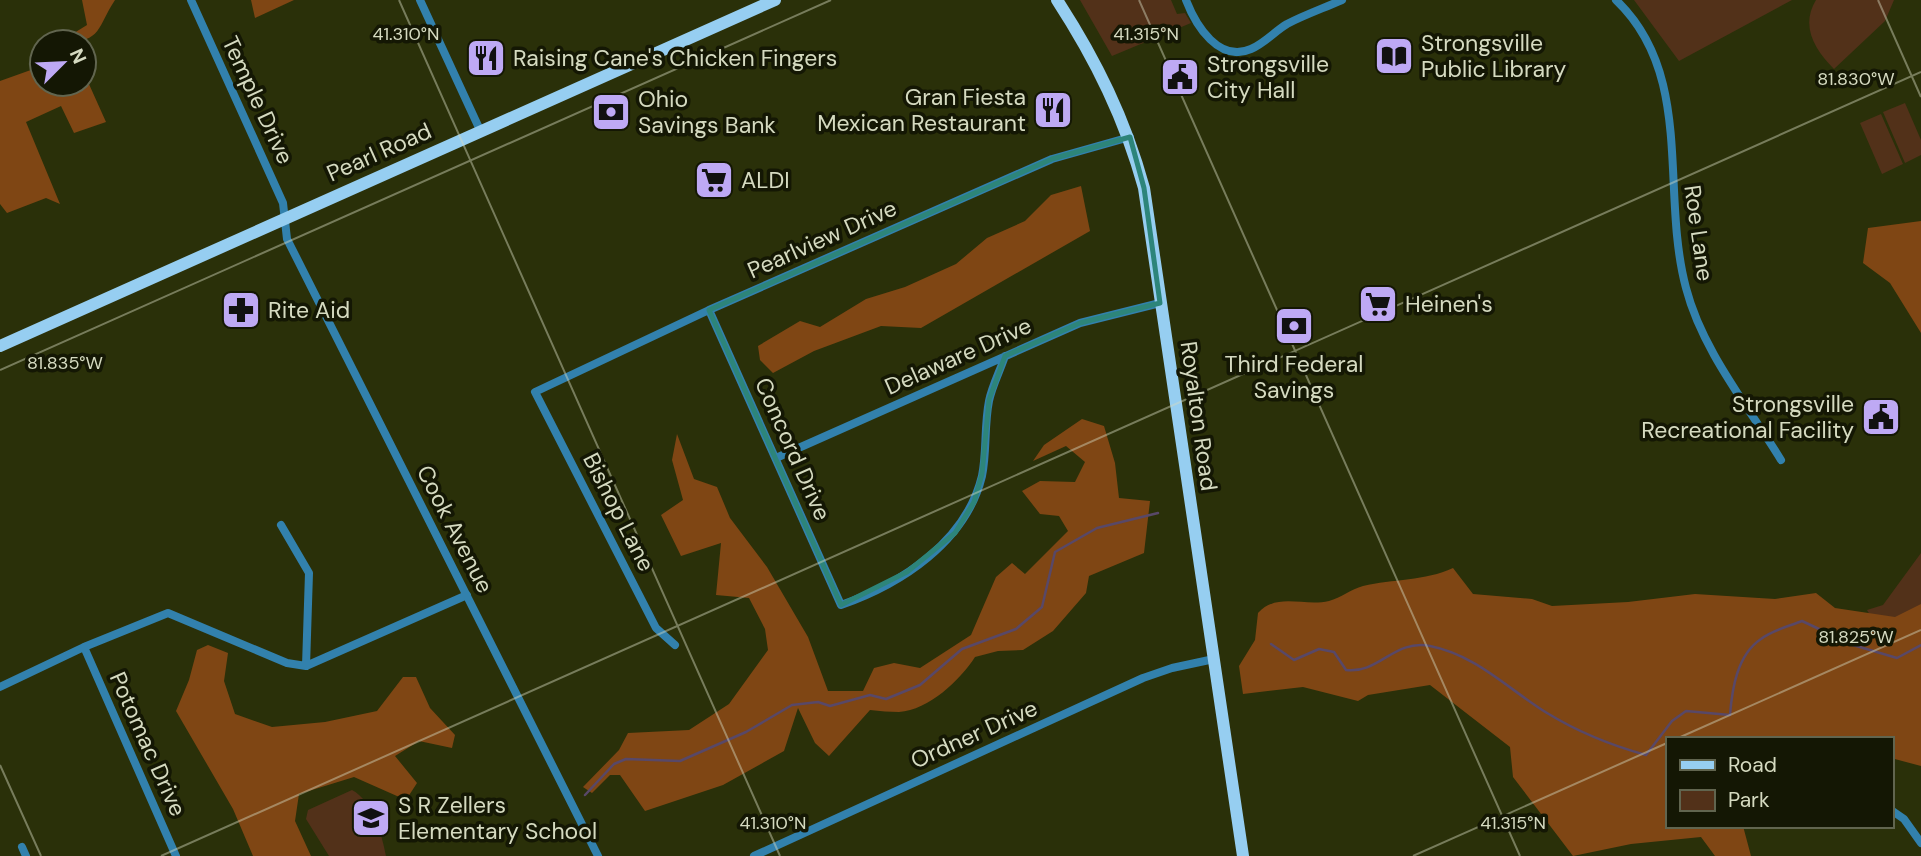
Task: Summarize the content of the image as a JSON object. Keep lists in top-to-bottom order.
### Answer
{
  "streets": {
    "main road": ["Pearl Road", "Royalton Road"],
    "street": [
      "Temple Drive",
      "Roe Lane",
      "Pearlview Drive",
      "Delaware Drive",
      "Concord Drive",
      "Bishop Lane",
      "Cook Avenue",
      "Ordner Drive",
      "Potomac Drive"
    ]
  },
  "crossings": [
    ["Temple Drive", "Pearl Road"],
    ["Temple Drive", "Cook Avenue"],
    ["Pearl Road", "Cook Avenue"],
    ["Pearlview Drive", "Royalton Road"],
    ["Pearlview Drive", "Concord Drive"],
    ["Pearlview Drive", "Bishop Lane"],
    ["Delaware Drive", "Royalton Road"],
    ["Delaware Drive", "Concord Drive"],
    ["Royalton Road", "Ordner Drive"]
  ],
  "places": {
    "library": ["Strongsville Public Library"],
    "restaurant": ["Raising Cane's Chicken Fingers", "Gran Fiesta Mexican Restaurant"],
    "public building": ["Strongsville City Hall", "Strongsville Recreational Facility"],
    "bank": ["Ohio Savings Bank", "Third Federal Savings"],
    "supermarket": ["ALDI", "Heinen's"],
    "pharmacy": ["Rite Aid"],
    "school or university": ["S R Zellers Elementary School"]
  },
  "legend": ["Road", "Park"],
  "north": "top right",
  "coordinates": [
    "41.310°N",
    "41.315°N",
    "81.830°W",
    "81.835°W",
    "81.825°W"
  ]
}
